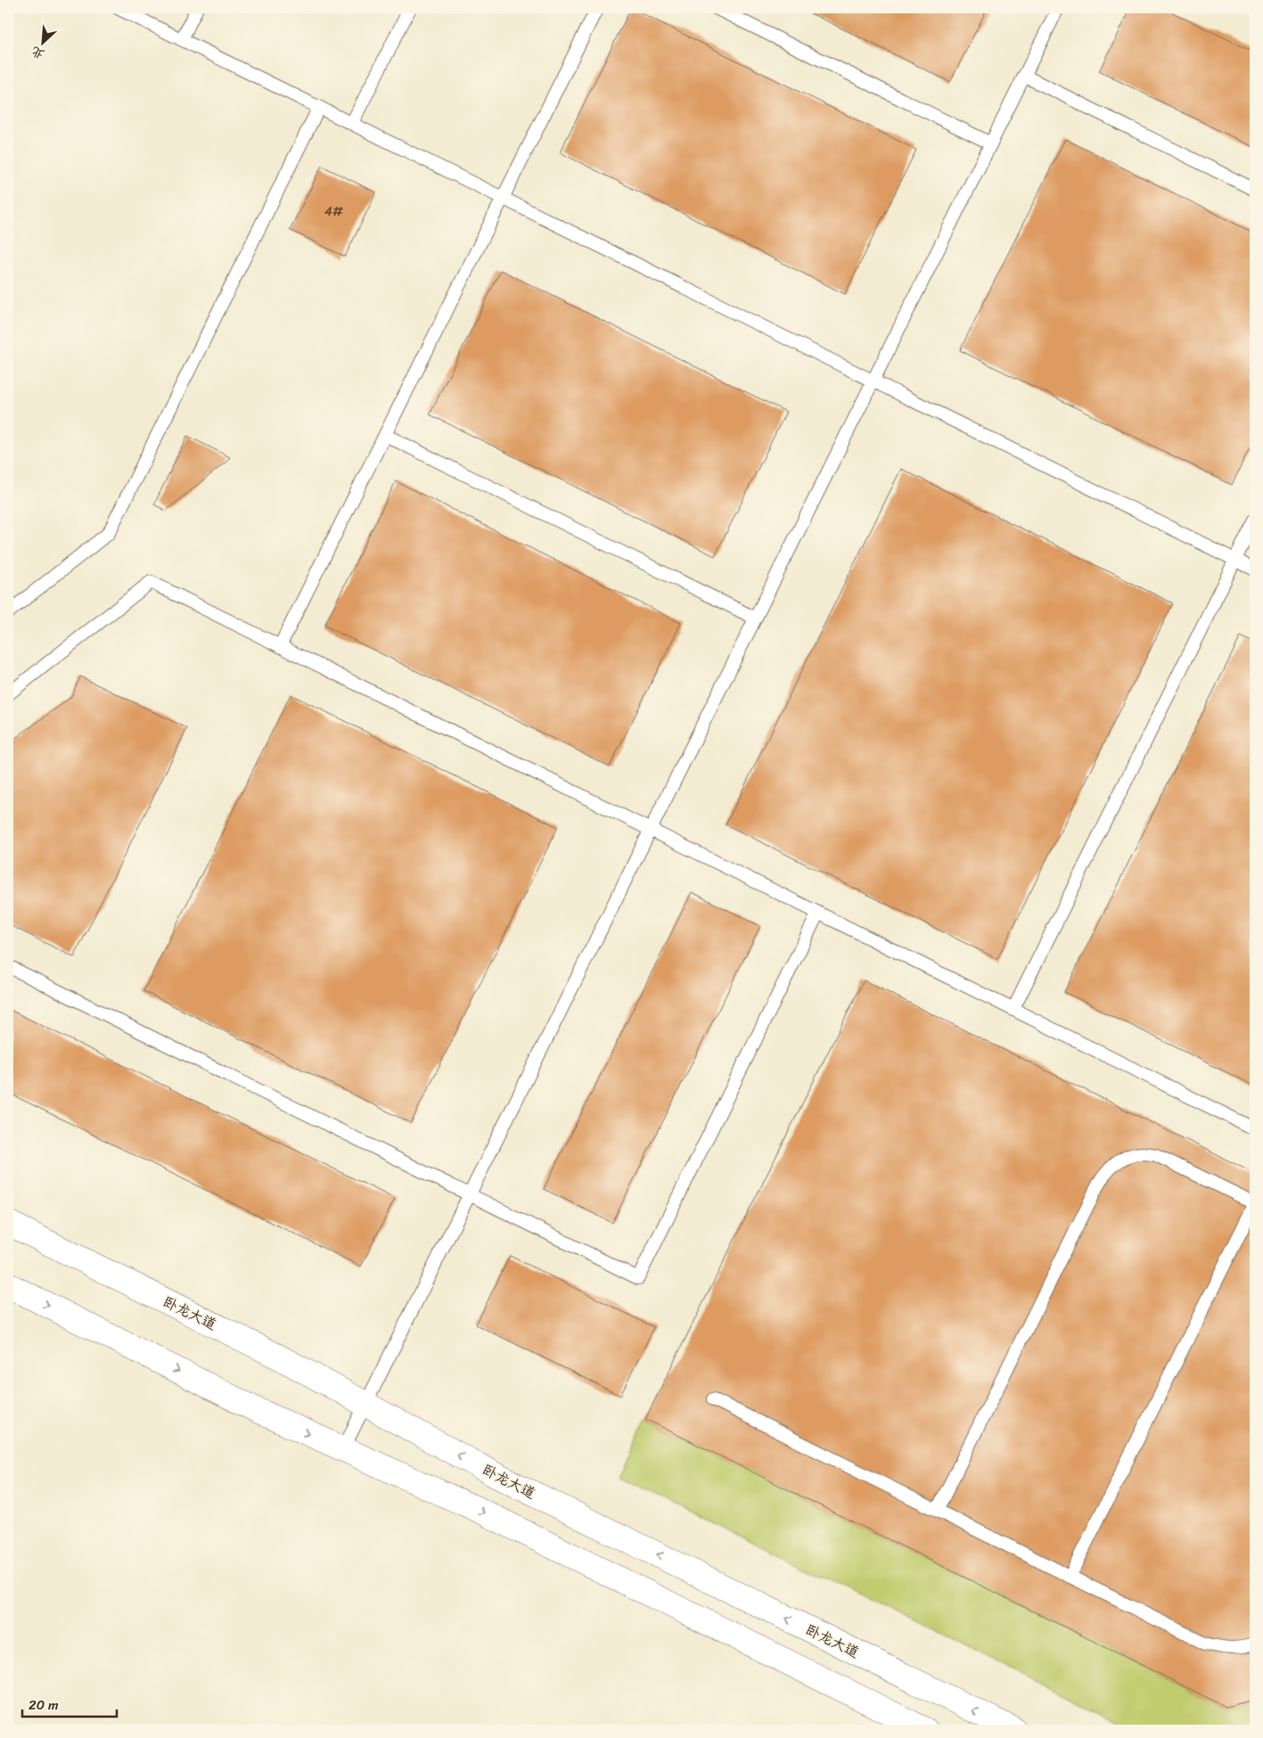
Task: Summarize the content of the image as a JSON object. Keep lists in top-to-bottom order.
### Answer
{
  "streets": {
    "main road": ["卧龙大道"]
  },
  "house_numbers": ["4#"],
  "scale_bar": "20 m",
  "north": "bottom left"
}
